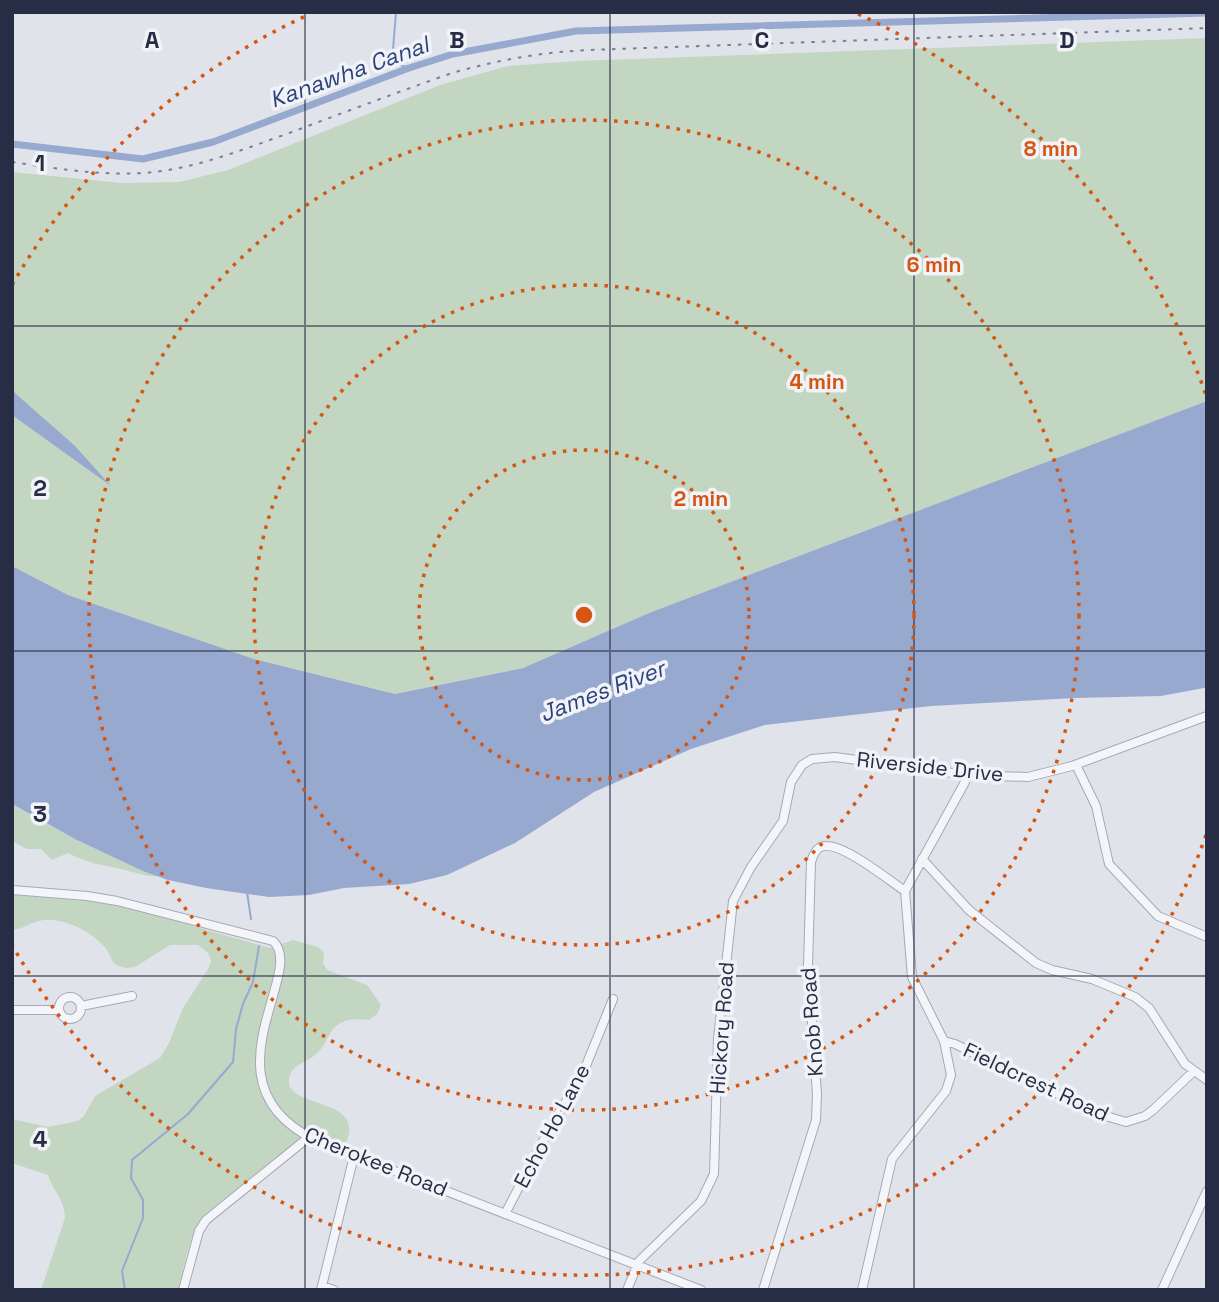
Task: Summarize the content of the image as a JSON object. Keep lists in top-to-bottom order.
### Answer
{
  "streets": {
    "street": [
      "Riverside Drive",
      "Knob Road",
      "Hickory Road",
      "Fieldcrest Road",
      "Echo Ho Lane",
      "Cherokee Road"
    ]
  },
  "crossings": [
    ["Riverside Drive", "Hickory Road"],
    ["Hickory Road", "Cherokee Road"],
    ["Echo Ho Lane", "Cherokee Road"]
  ],
  "water": ["Kanawha Canal", "James River"],
  "grid": {
    "columns": [
      "A",
      "B",
      "C",
      "D"
    ],
    "rows": [
      "1",
      "2",
      "3",
      "4"
    ]
  },
  "rings": [
    "8 min",
    "6 min",
    "4 min",
    "2 min"
  ]
}
